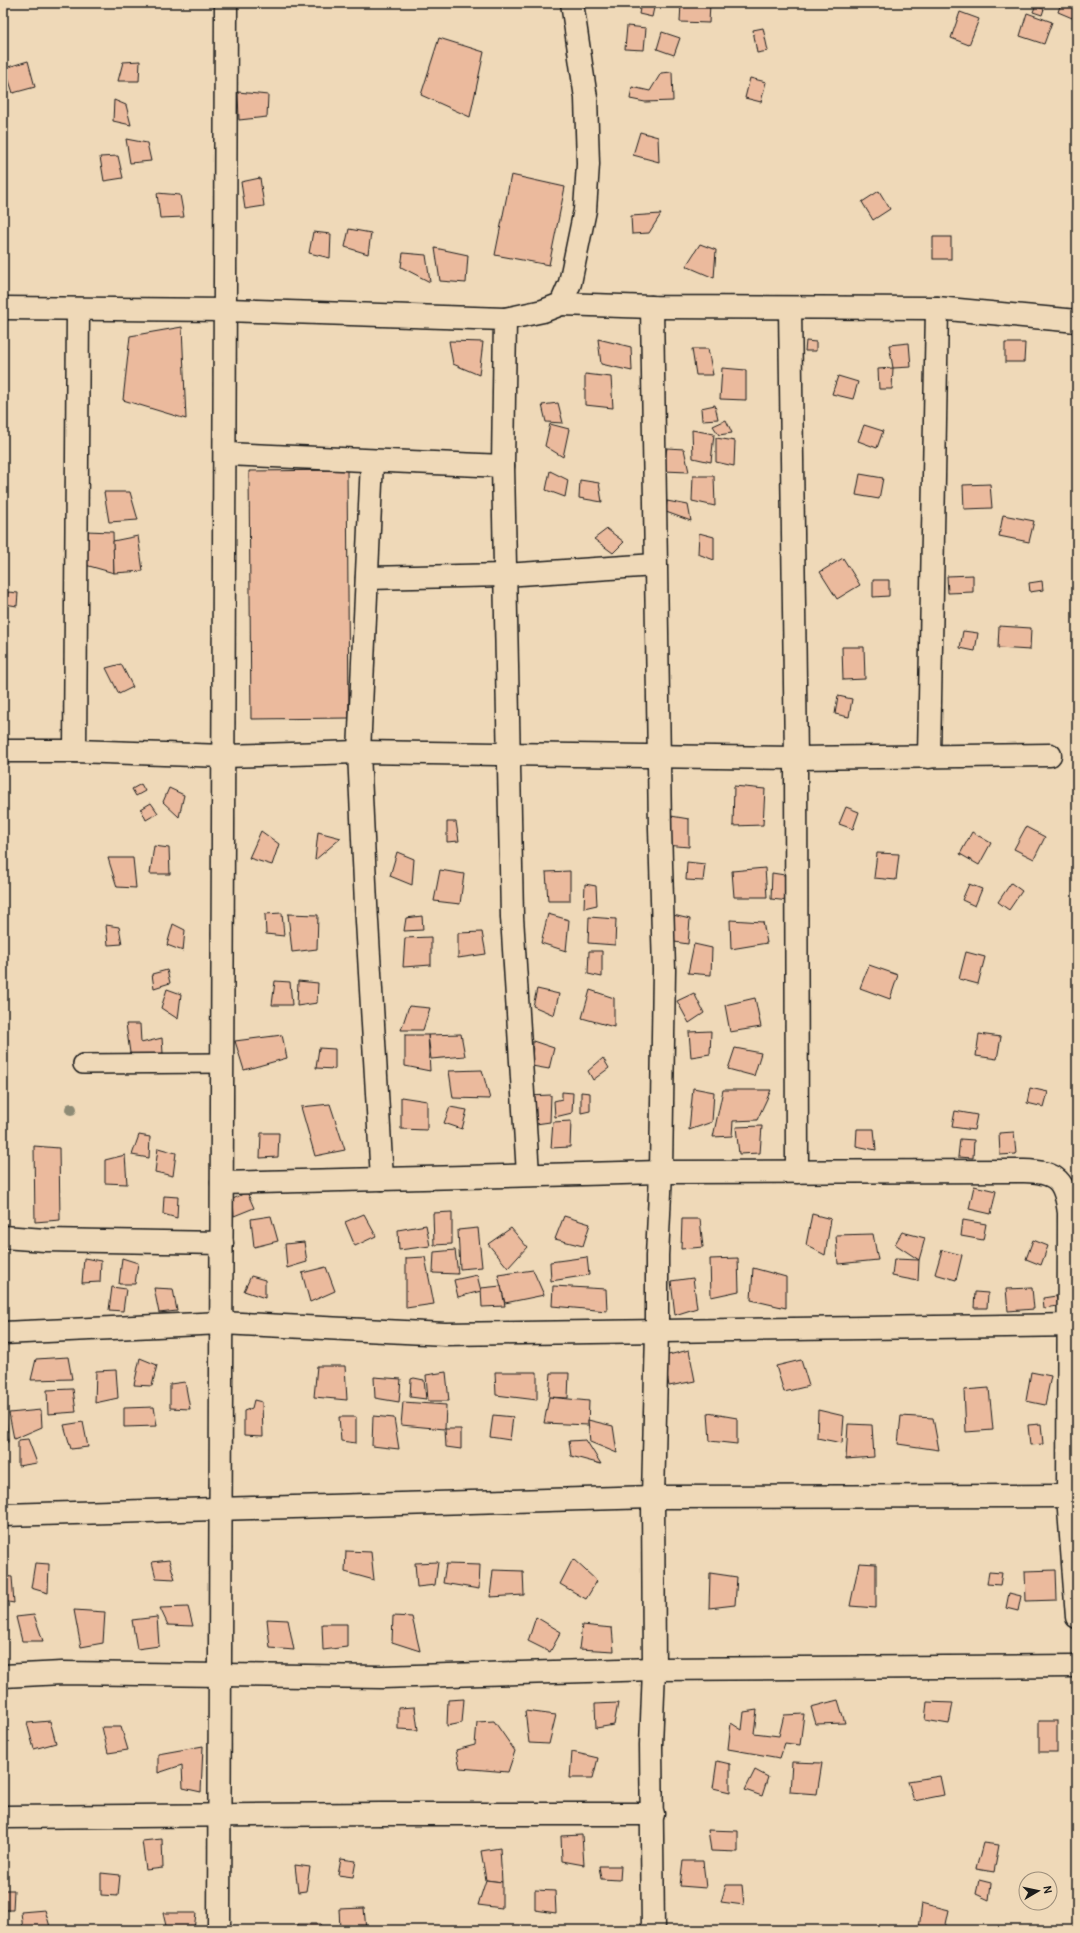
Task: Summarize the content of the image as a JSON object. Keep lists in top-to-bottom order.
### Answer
{
  "north": "right"
}
